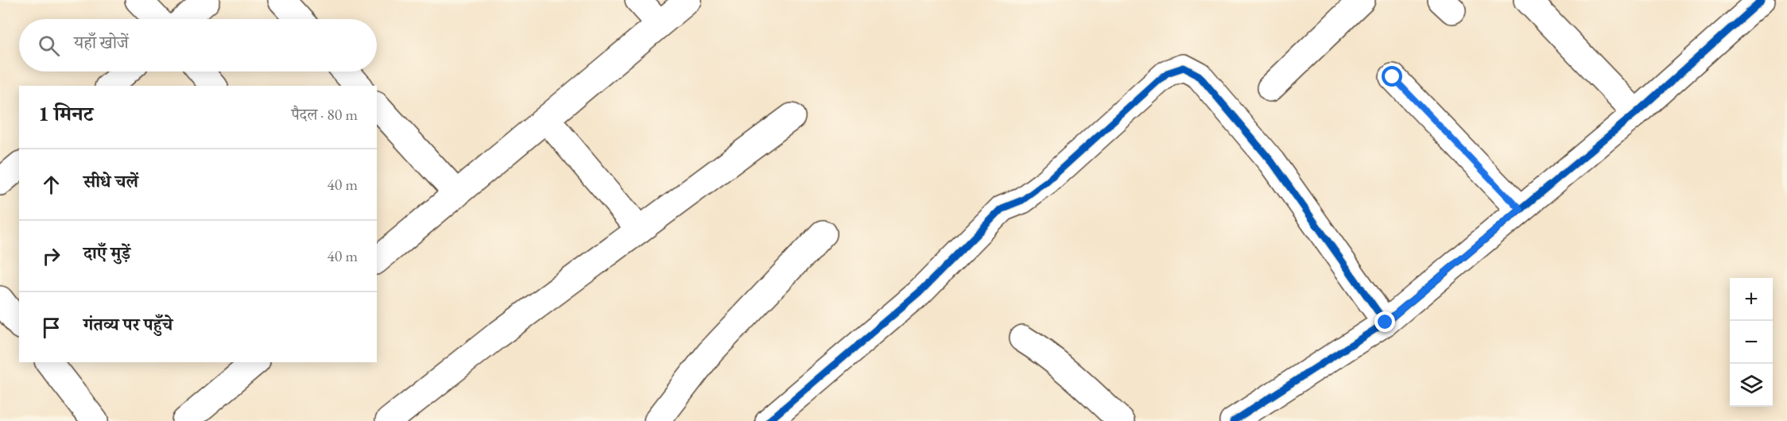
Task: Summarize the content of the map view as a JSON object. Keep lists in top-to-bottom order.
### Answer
{
  "page": {
    "search": "यहाँ खोजें",
    "heading": ["1 मिनट", "पैदल · 80 m"],
    "list": [
      ["सीधे चलें", "40 m"],
      ["दाएँ मुड़ें", "40 m"],
      "गंतव्य पर पहुँचे"
    ],
    "map_buttons": ["+", "−"]
  }
}
